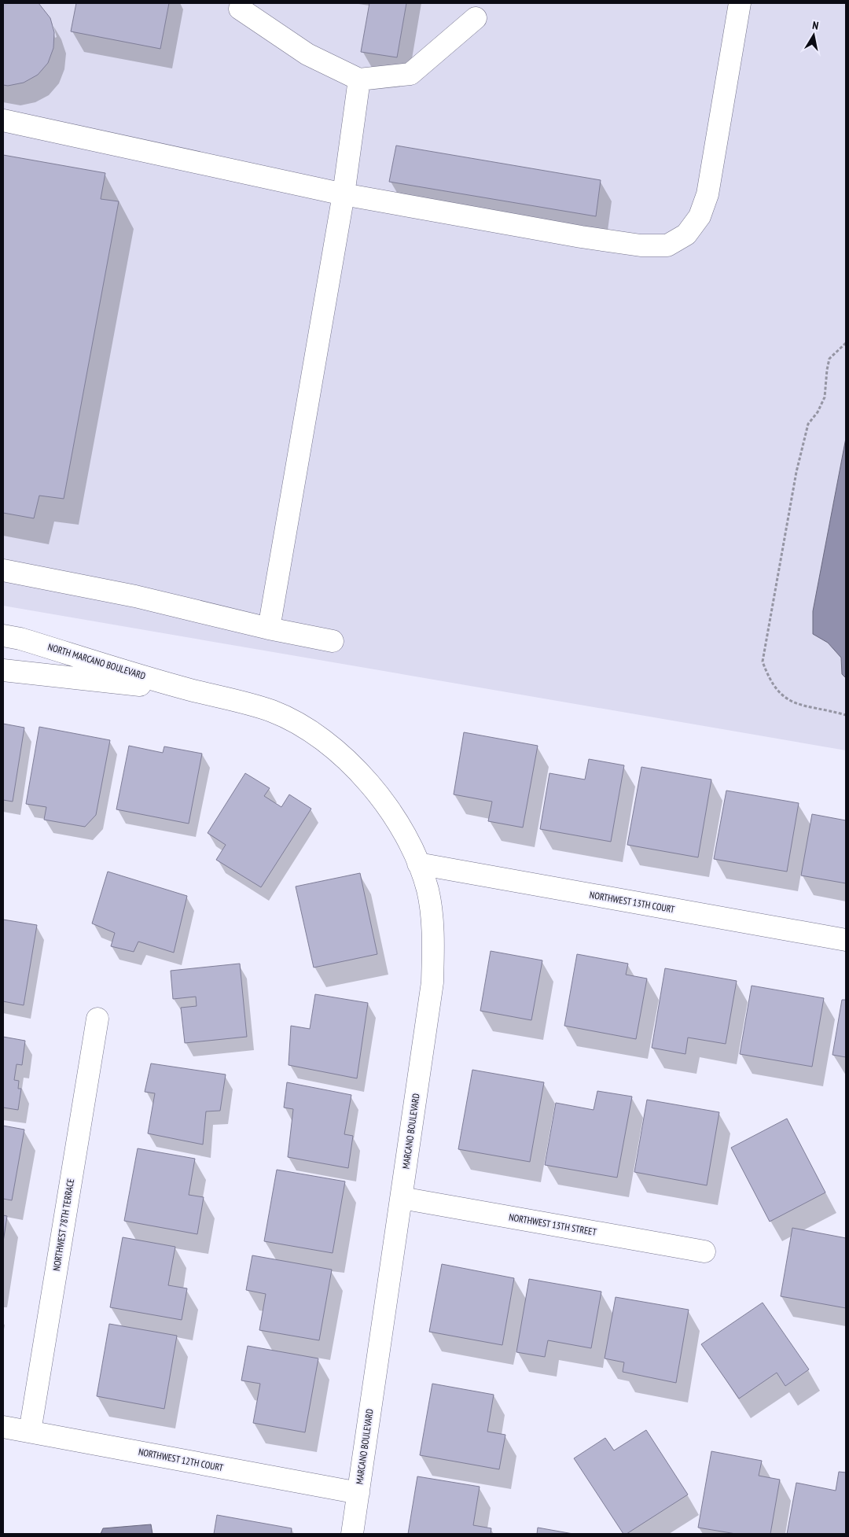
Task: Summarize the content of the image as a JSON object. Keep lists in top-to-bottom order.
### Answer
{
  "streets": {
    "street": [
      "NORTH MARCANO BOULEVARD",
      "NORTHWEST 13TH COURT",
      "MARCANO BOULEVARD",
      "NORTHWEST 78TH TERRACE",
      "NORTHWEST 13TH STREET",
      "NORTHWEST 12TH COURT"
    ]
  },
  "crossings": [
    ["NORTH MARCANO BOULEVARD", "MARCANO BOULEVARD"],
    ["NORTHWEST 13TH COURT", "MARCANO BOULEVARD"],
    ["MARCANO BOULEVARD", "NORTHWEST 13TH STREET"],
    ["MARCANO BOULEVARD", "NORTHWEST 12TH COURT"],
    ["NORTHWEST 78TH TERRACE", "NORTHWEST 12TH COURT"]
  ],
  "north": "top"
}
